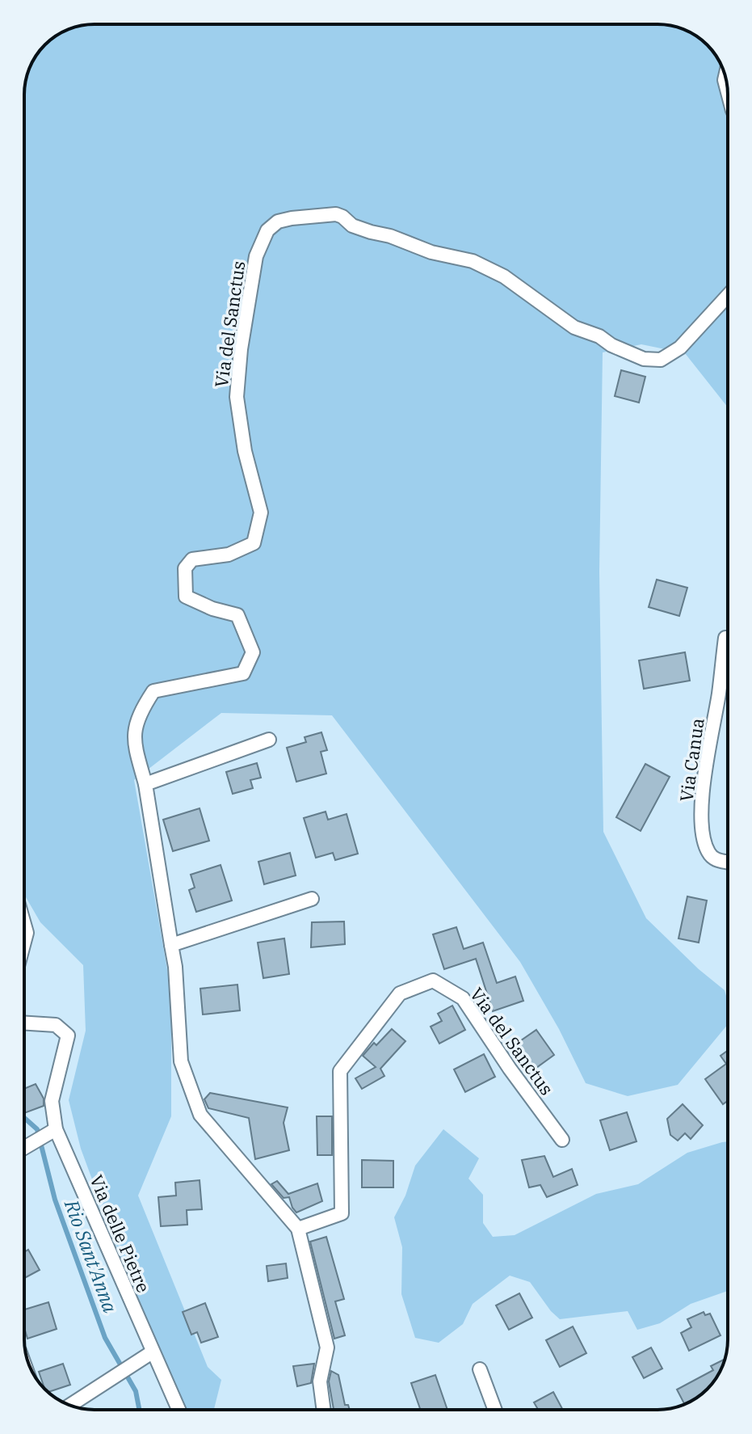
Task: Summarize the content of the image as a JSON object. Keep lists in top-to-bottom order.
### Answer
{
  "streets": {
    "street": ["Via del Sanctus", "Via Canua", "Via delle Pietre"]
  },
  "water": ["Rio Sant'Anna"]
}
